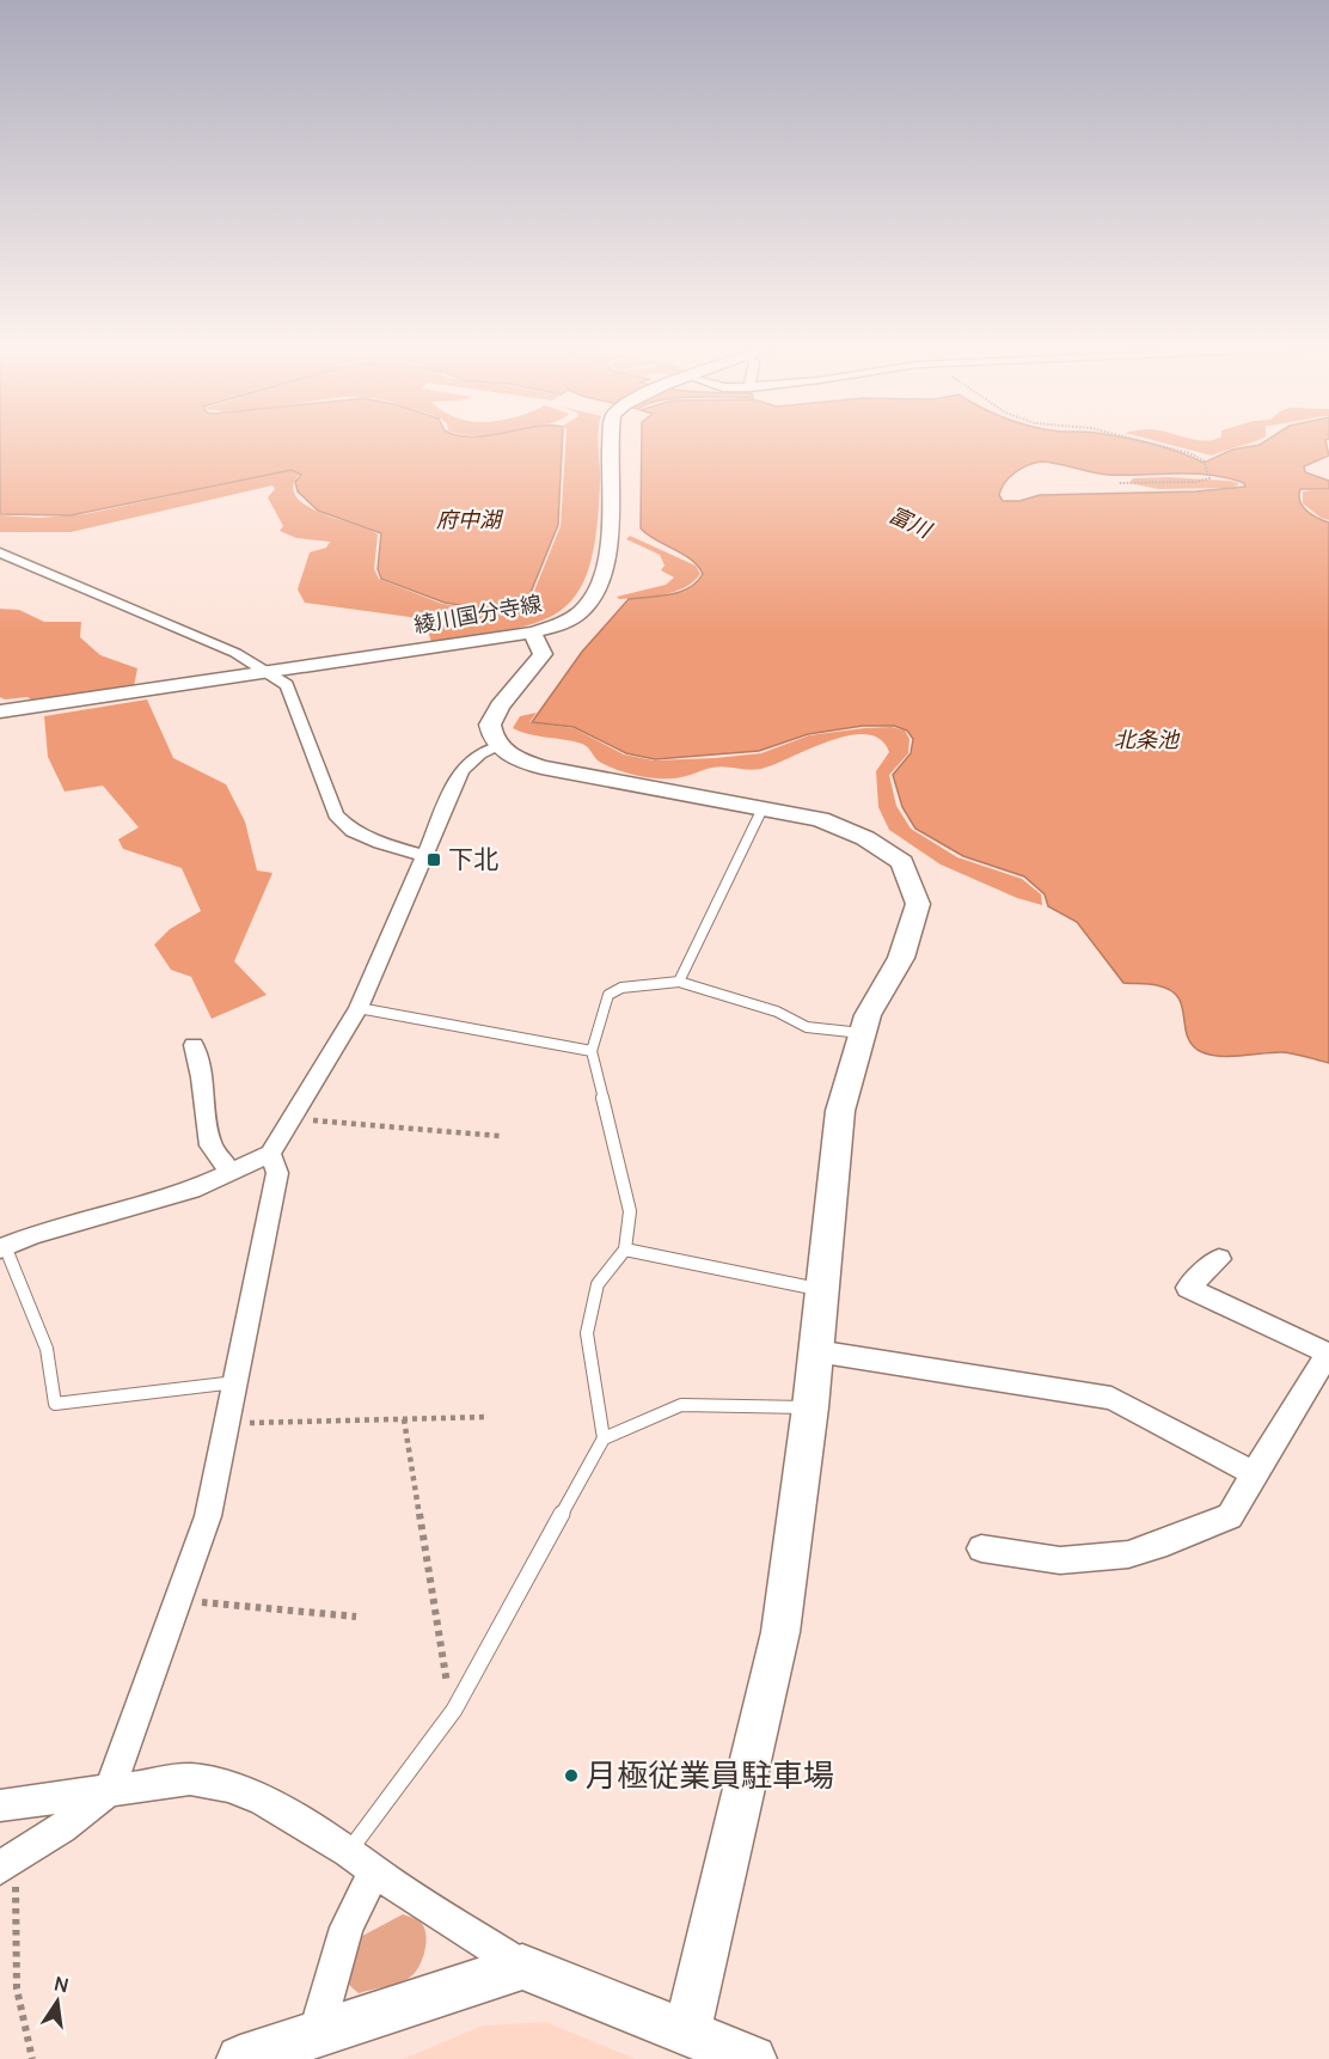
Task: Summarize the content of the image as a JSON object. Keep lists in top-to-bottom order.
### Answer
{
  "streets": {
    "street": ["綾川国分寺線"]
  },
  "water": ["府中湖", "富川", "北条池"],
  "places": {
    "transit": ["下北"],
    "other": ["月極従業員駐車場"]
  },
  "north": "top"
}
